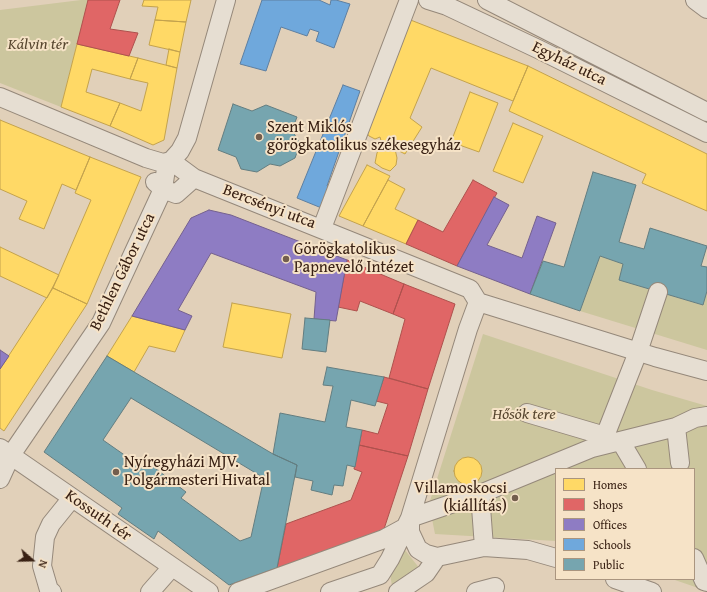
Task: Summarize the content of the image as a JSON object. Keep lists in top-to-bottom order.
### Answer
{
  "streets": {
    "street": [
      "Egyház utca",
      "Bercsényi utca",
      "Bethlen Gábor utca",
      "Kossuth tér"
    ]
  },
  "crossings": [
    ["Bethlen Gábor utca", "Kossuth tér"]
  ],
  "parks": ["Kálvin tér", "Hősök tere"],
  "places": [
    "Szent Miklós görögkatolikus székesegyház",
    "Görögkatolikus Papnevelő Intézet",
    "Nyíregyházi MJV. Polgármesteri Hivatal",
    "Villamoskocsi (kiállítás)"
  ],
  "legend": [
    "Homes",
    "Shops",
    "Offices",
    "Schools",
    "Public"
  ],
  "north": "right"
}
